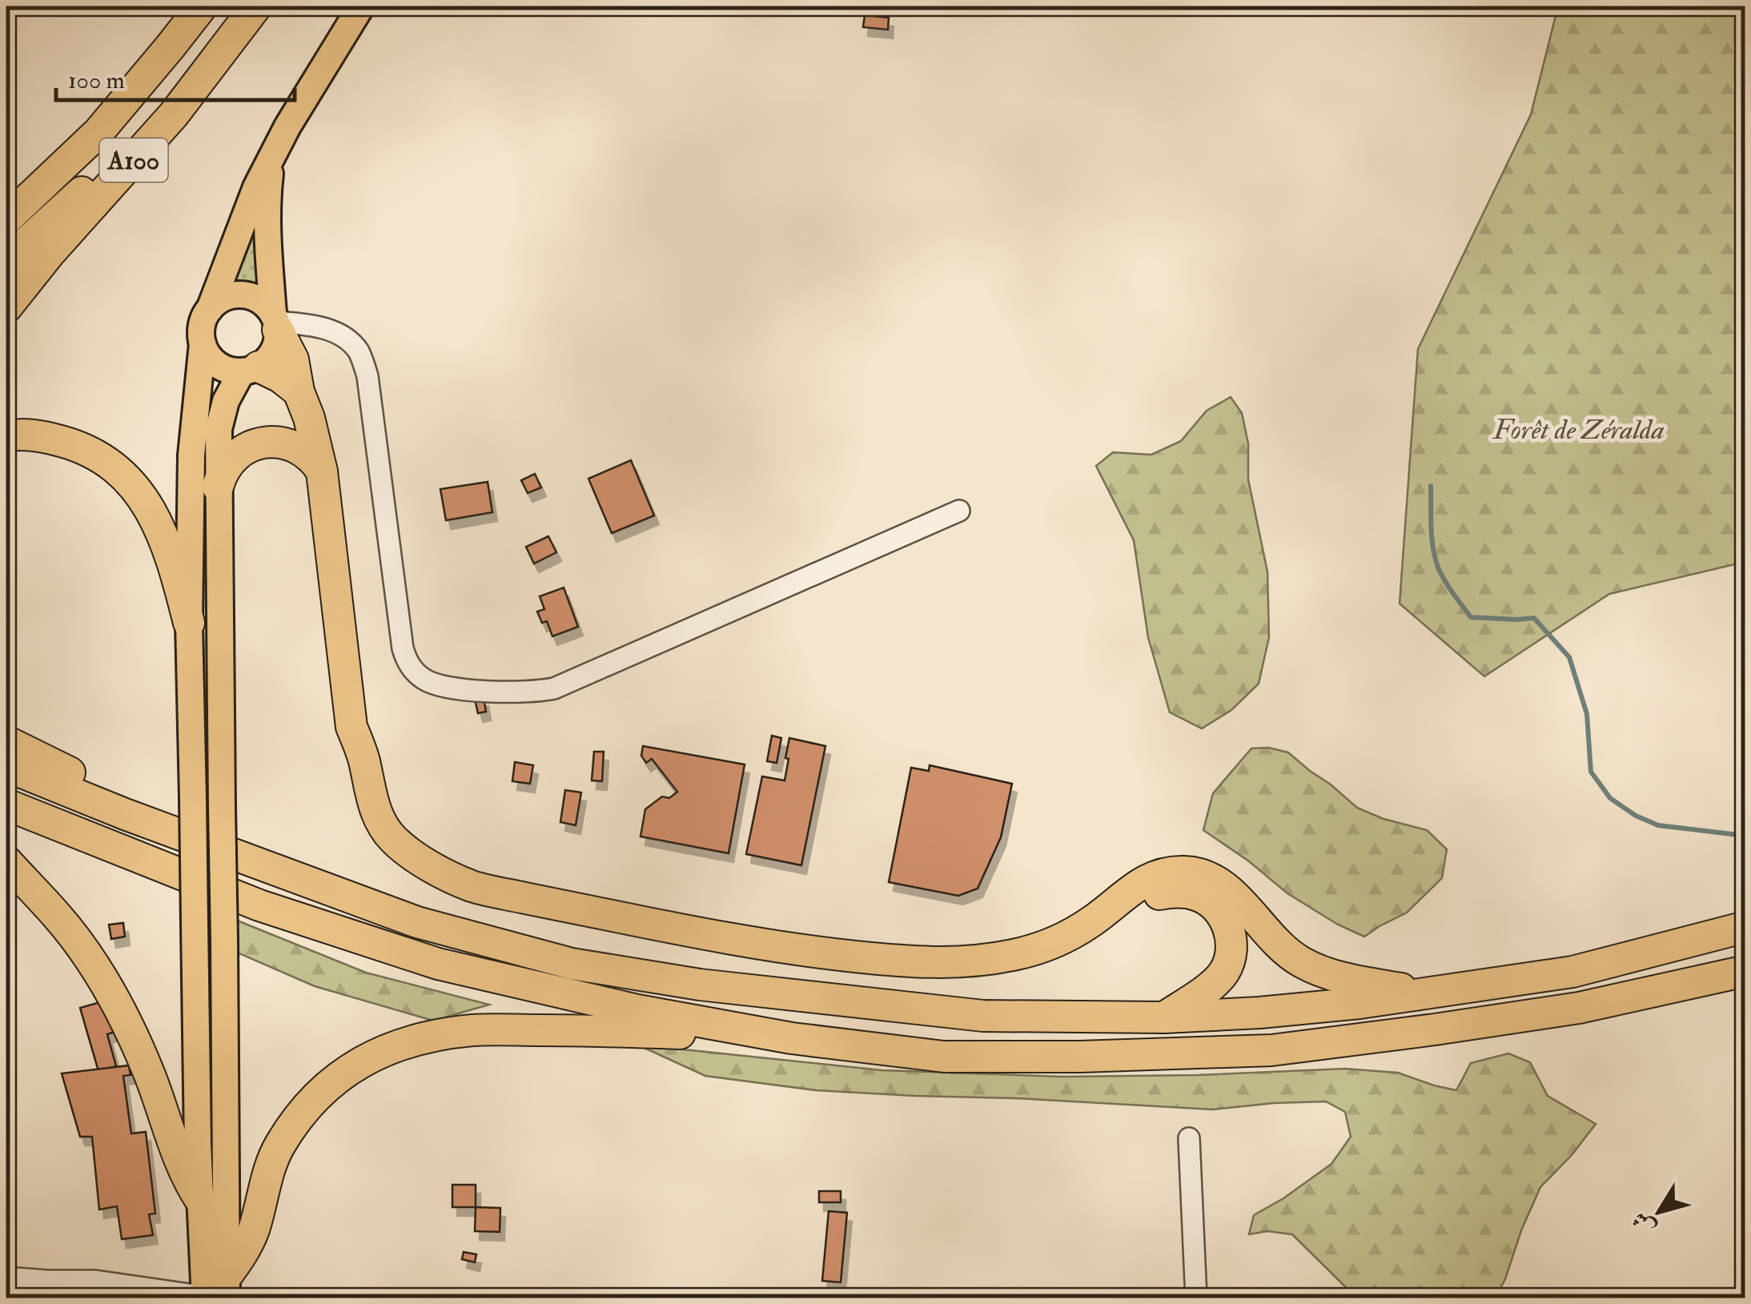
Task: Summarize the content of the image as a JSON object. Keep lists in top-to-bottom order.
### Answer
{
  "streets": {
    "highway": ["A100"]
  },
  "parks": ["Forêt de Zéralda"],
  "scale_bar": "100 m",
  "north": "bottom left"
}
